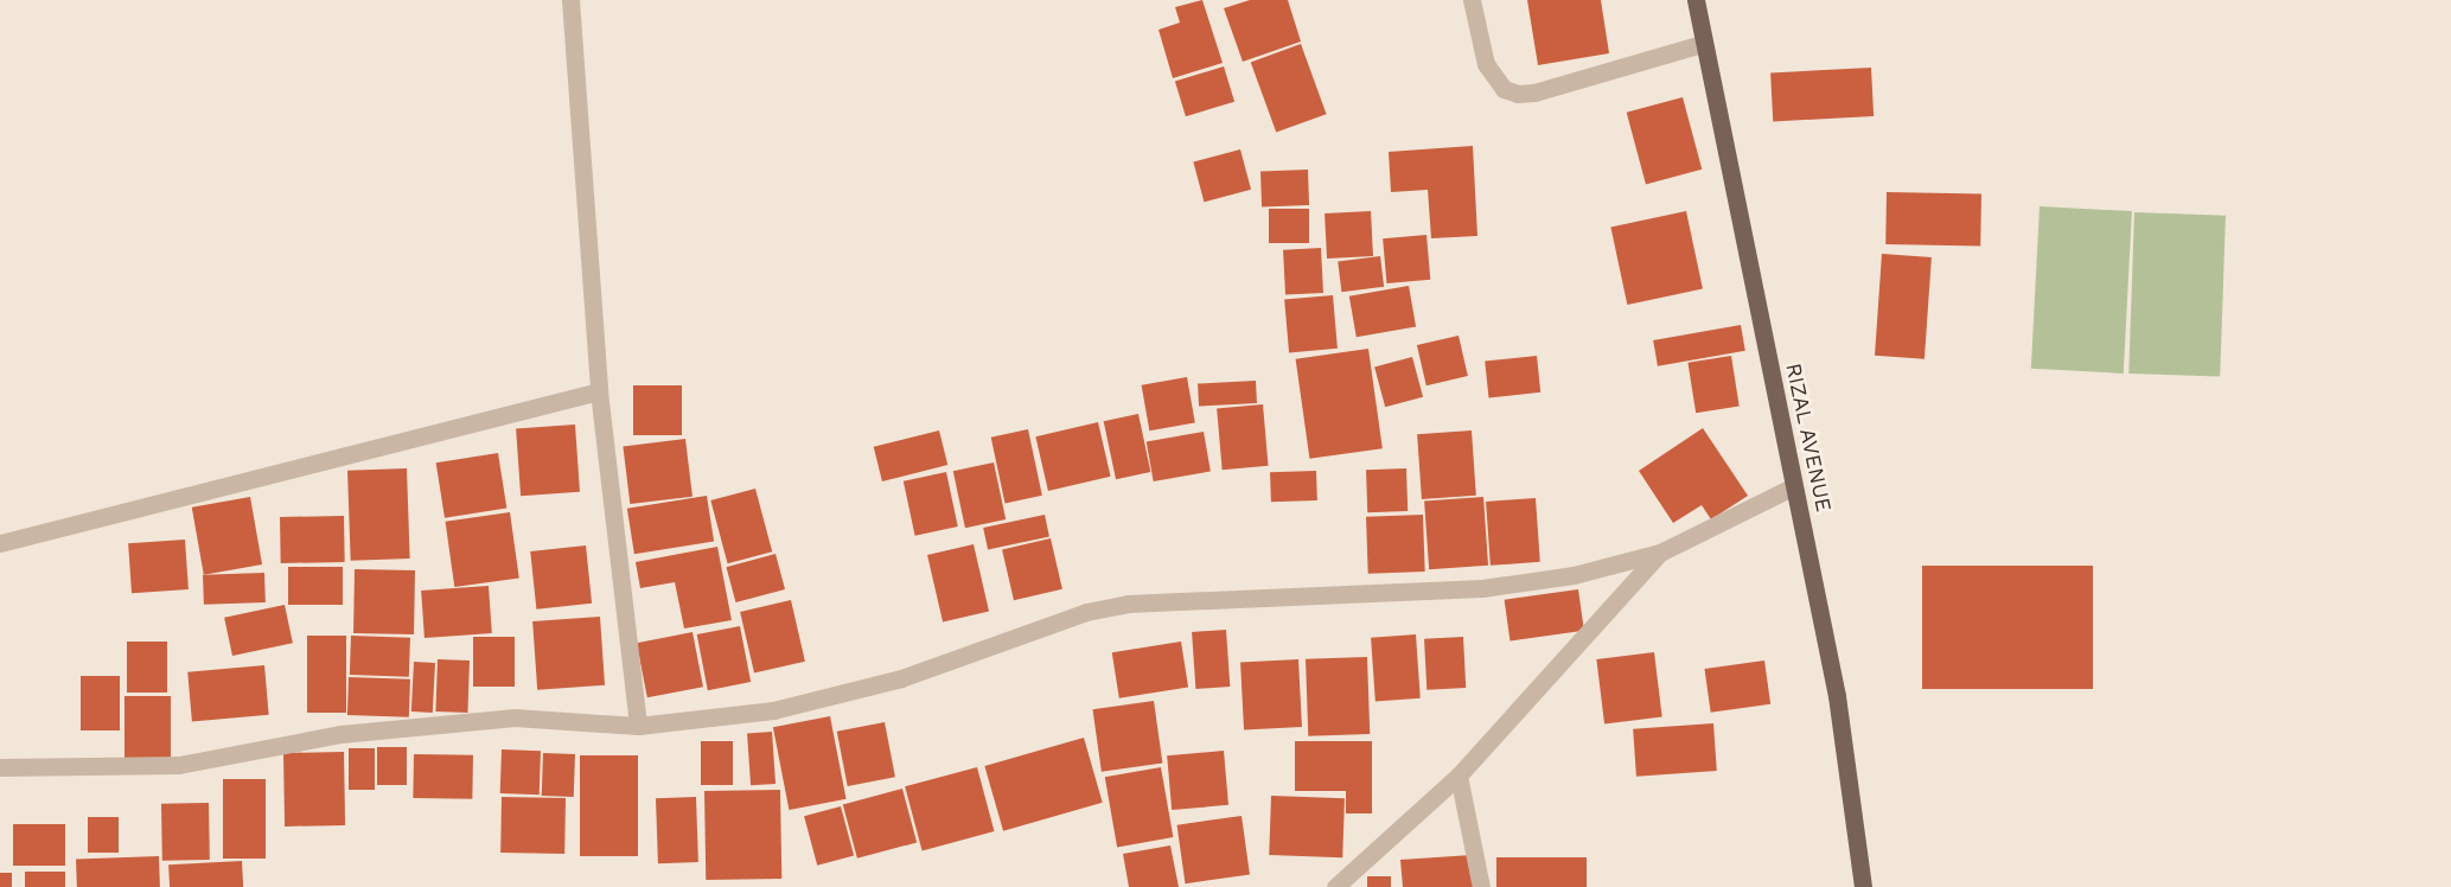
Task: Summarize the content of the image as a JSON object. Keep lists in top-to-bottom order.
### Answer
{
  "streets": {
    "main road": ["RIZAL AVENUE"]
  }
}
